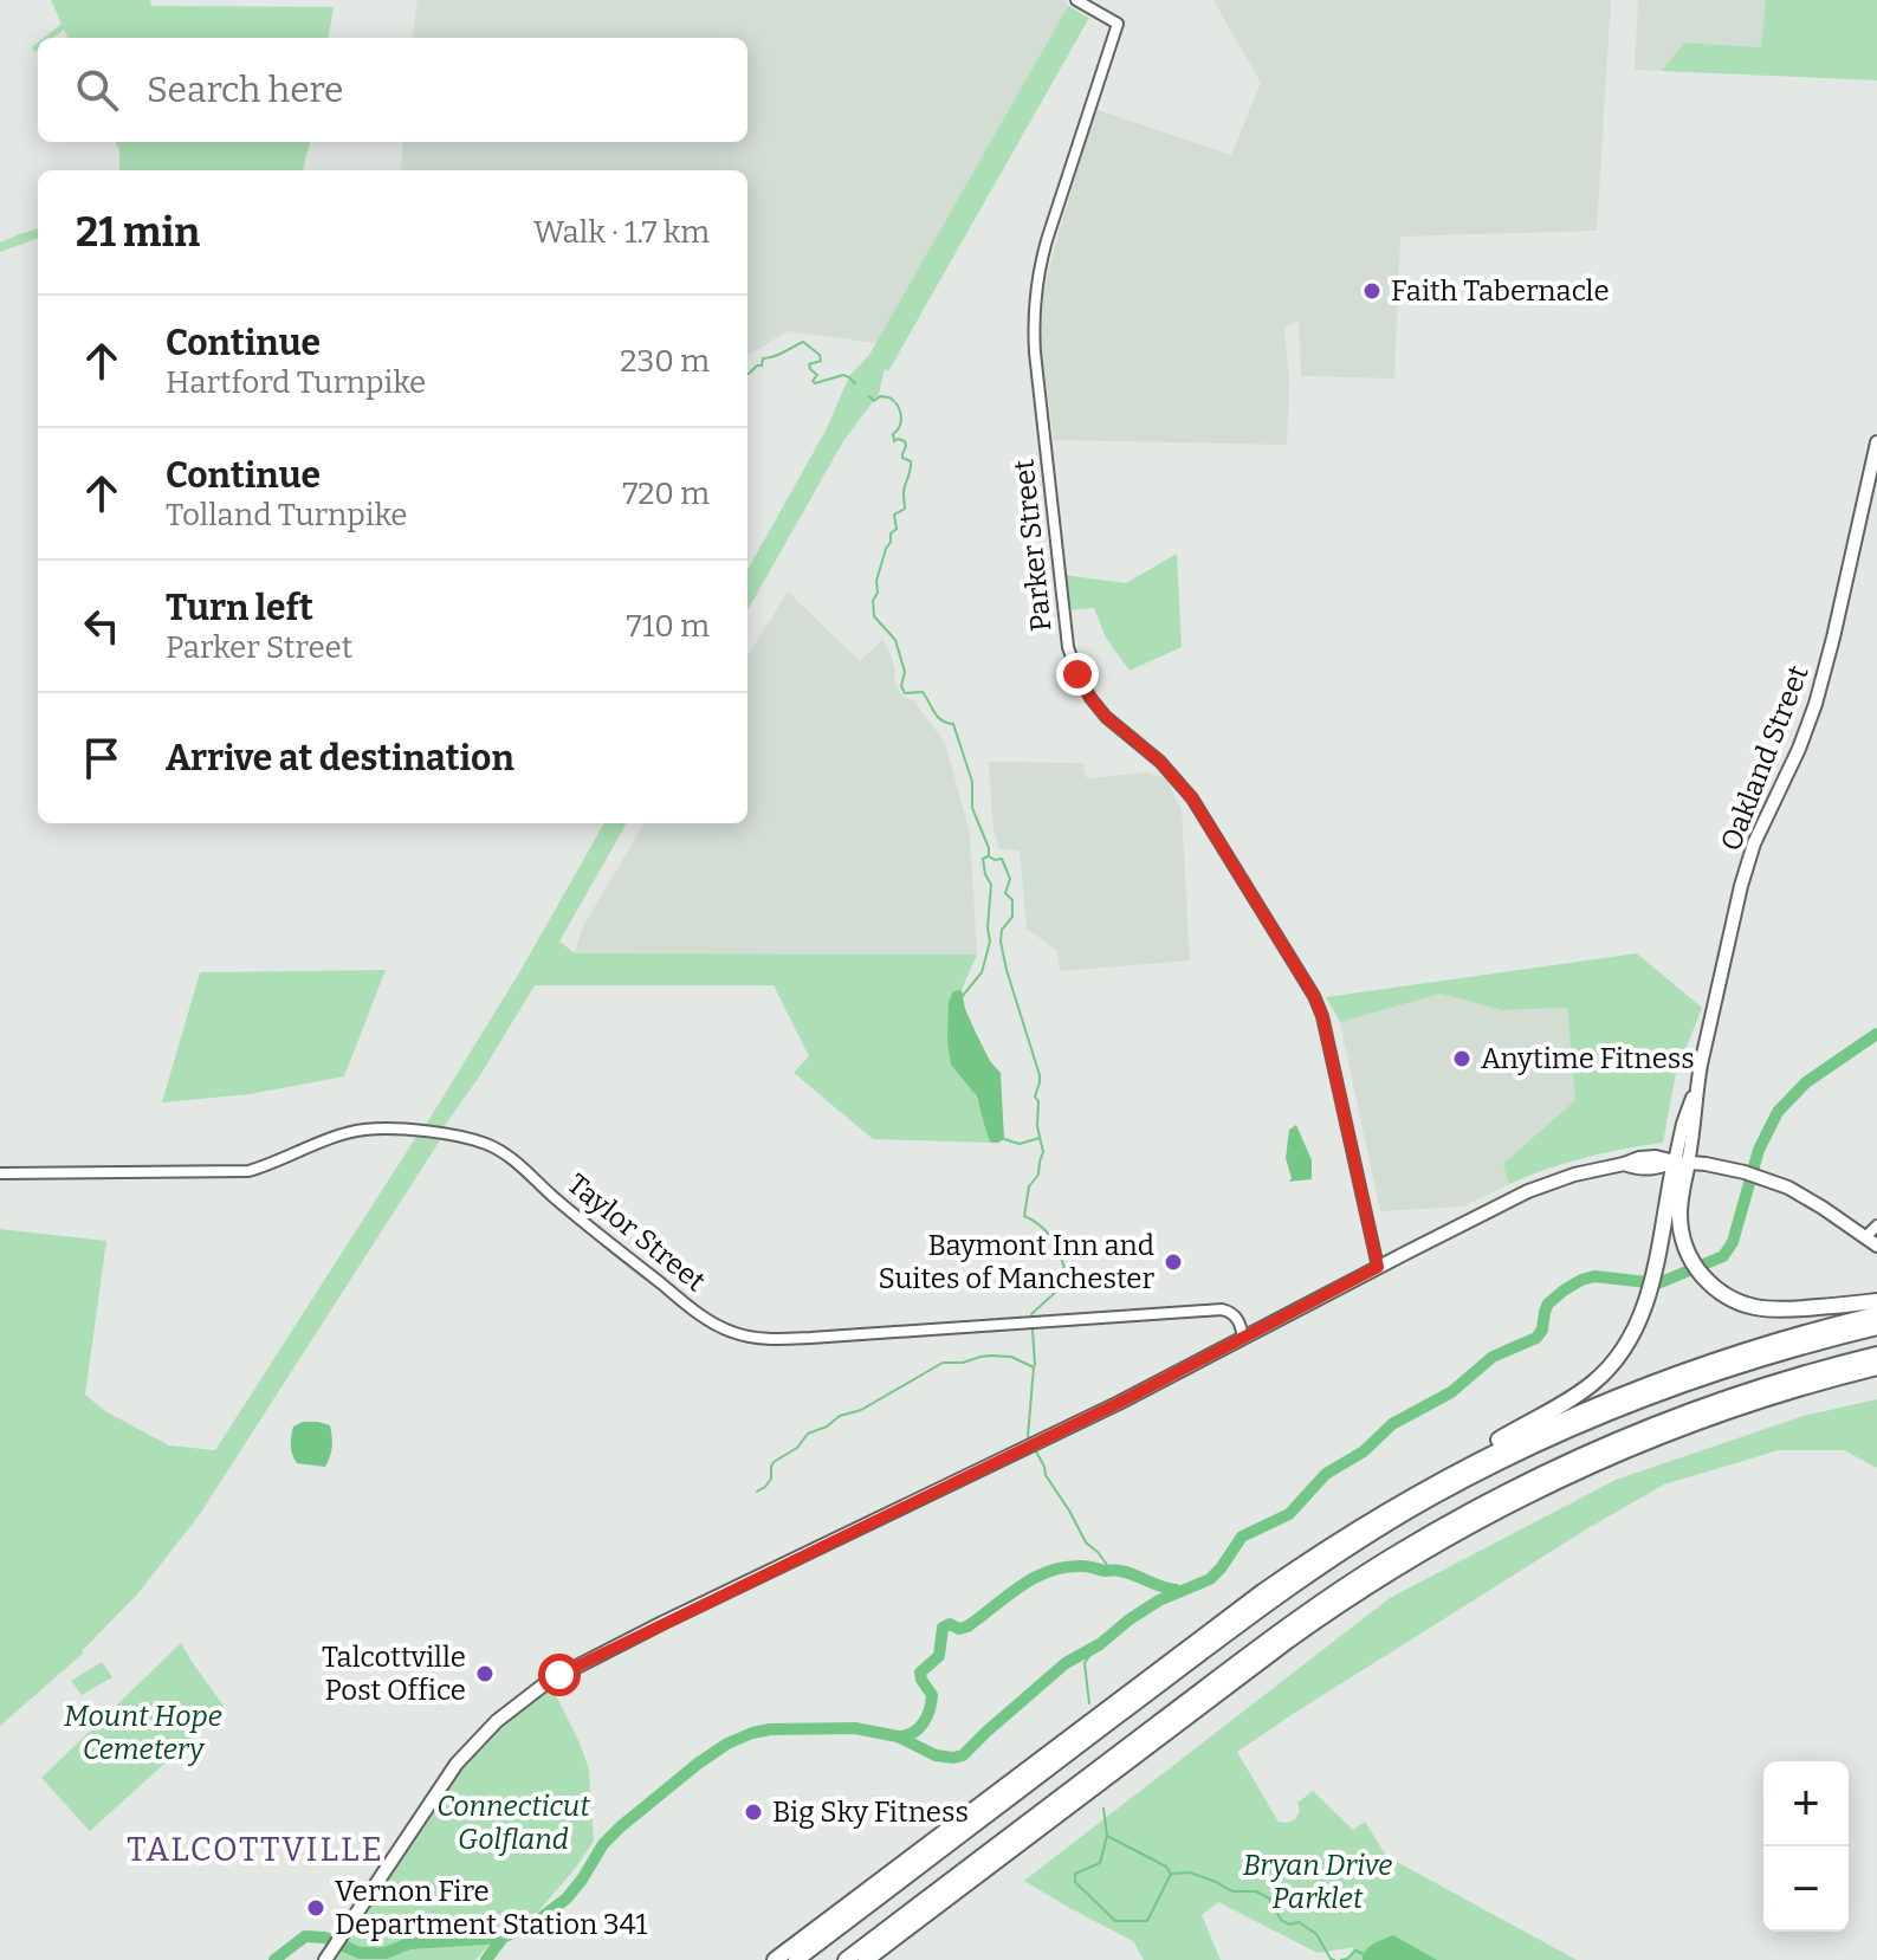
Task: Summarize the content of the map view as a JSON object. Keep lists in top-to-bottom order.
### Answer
{
  "streets": {
    "main road": ["Oakland Street"],
    "street": ["Parker Street", "Taylor Street"]
  },
  "districts": ["TALCOTTVILLE"],
  "parks": ["Mount Hope Cemetery", "Connecticut Golfland", "Bryan Drive Parklet"],
  "places": [
    "Faith Tabernacle",
    "Anytime Fitness",
    "Baymont Inn and Suites of Manchester",
    "Talcottville Post Office",
    "Big Sky Fitness",
    "Vernon Fire Department Station 341"
  ],
  "page": {
    "search": "Search here",
    "heading": ["21 min", "Walk · 1.7 km"],
    "list": [
      ["Continue", "Hartford Turnpike", "230 m"],
      ["Continue", "Tolland Turnpike", "720 m"],
      ["Turn left", "Parker Street", "710 m"],
      "Arrive at destination"
    ],
    "map_buttons": ["+", "−"]
  }
}
